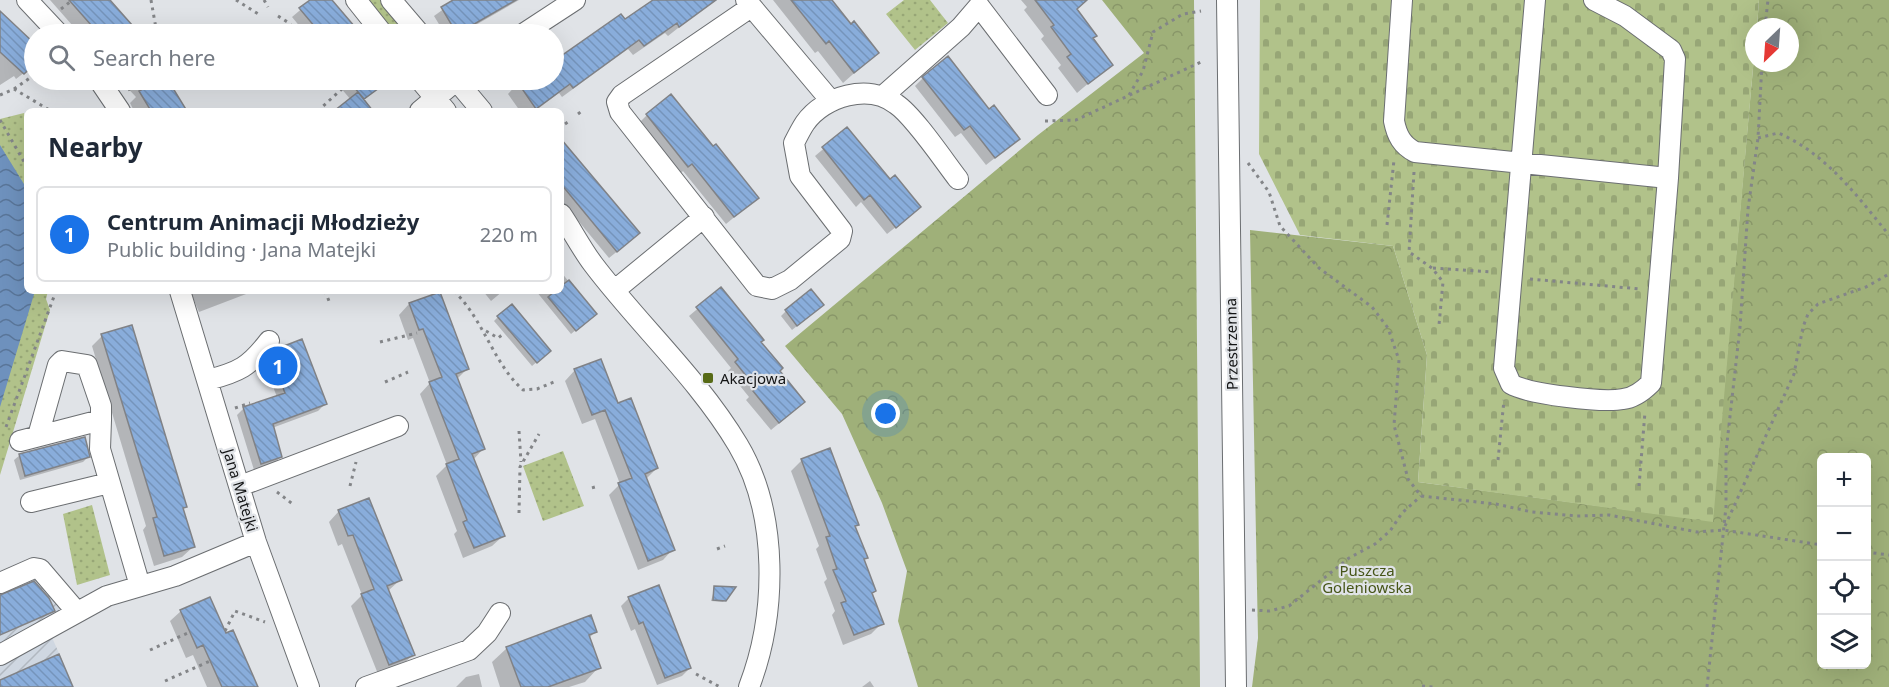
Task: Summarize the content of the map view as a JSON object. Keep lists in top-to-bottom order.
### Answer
{
  "streets": {
    "street": ["Przestrzenna", "Jana Matejki"]
  },
  "parks": ["Puszcza Goleniowska"],
  "places": {
    "transit": ["Akacjowa"]
  },
  "north": "bottom left",
  "page": {
    "search": "Search here",
    "heading": "Nearby",
    "list": [
      {
        "mark": "1",
        "name": "Centrum Animacji Młodzieży",
        "note": "Public building · Jana Matejki",
        "value": "220 m"
      }
    ],
    "pins": "1",
    "map_buttons": ["+", "−"]
  }
}
